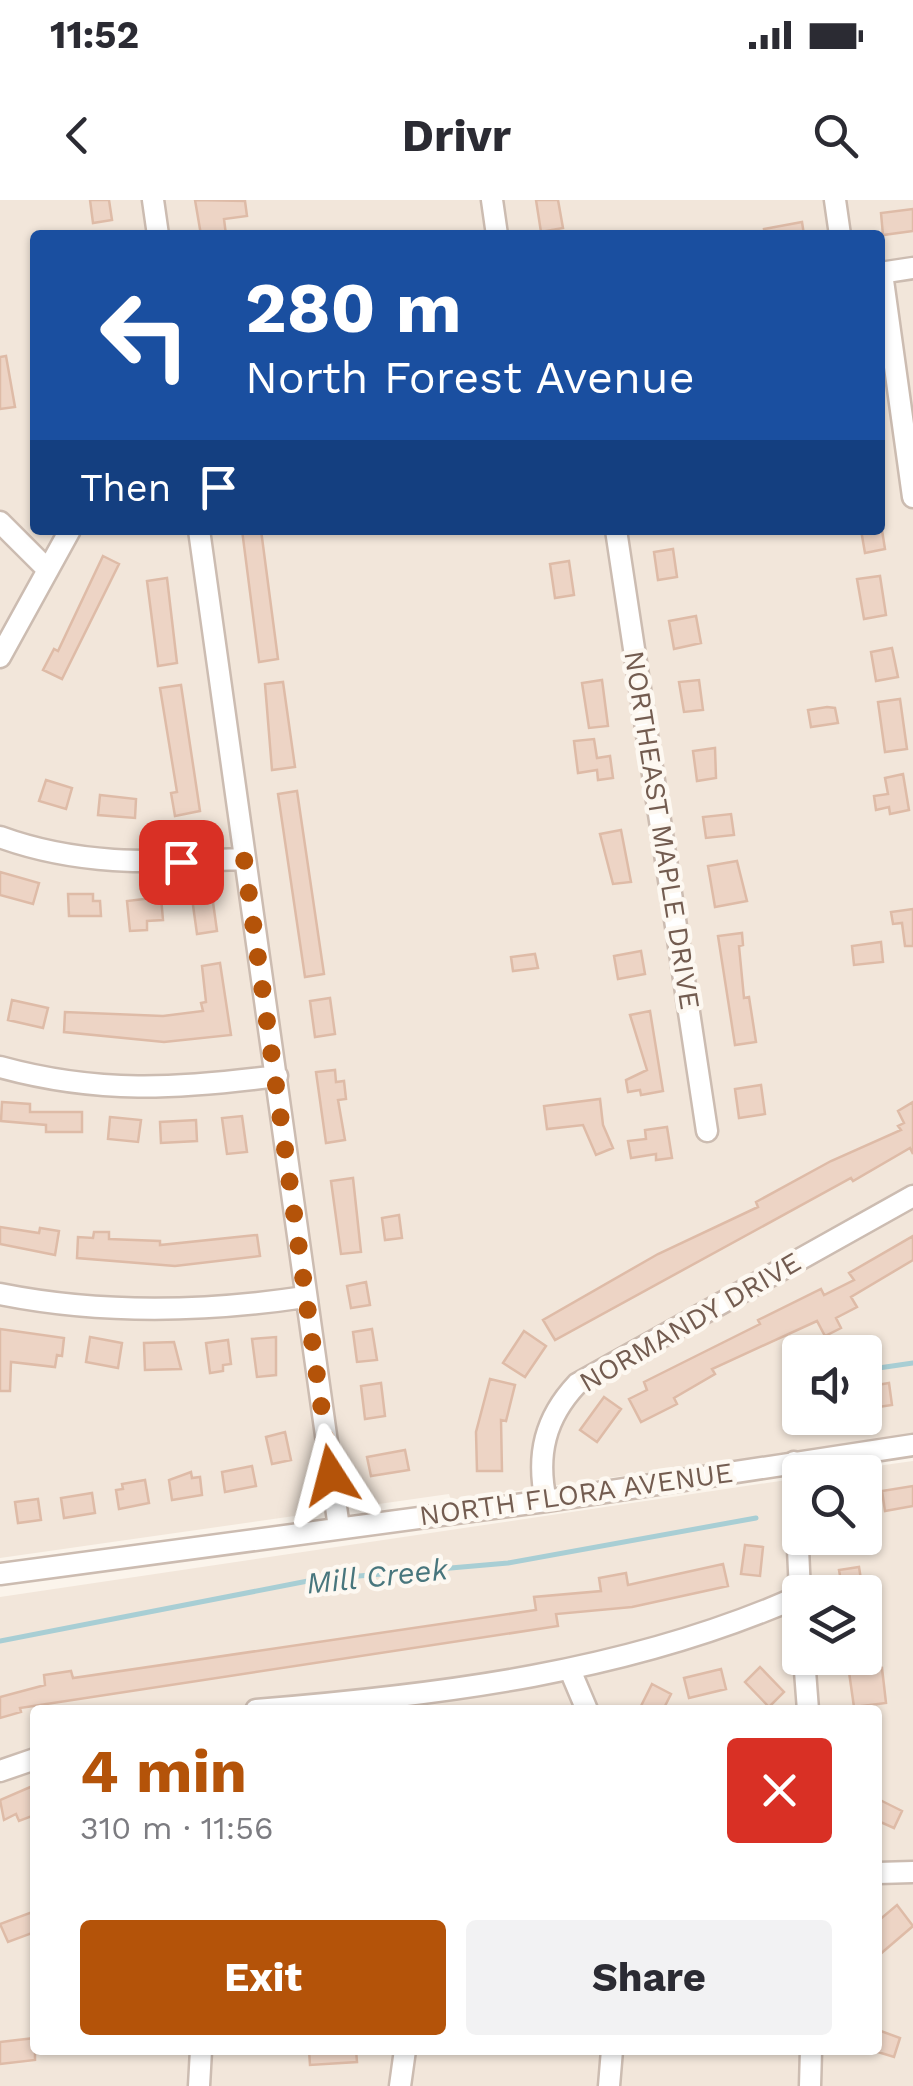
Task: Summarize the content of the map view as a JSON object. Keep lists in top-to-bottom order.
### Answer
{
  "streets": {
    "street": ["NORTHEAST MAPLE DRIVE", "NORMANDY DRIVE", "NORTH FLORA AVENUE"]
  },
  "crossings": [
    ["NORMANDY DRIVE", "NORTH FLORA AVENUE"]
  ],
  "water": ["Mill Creek"],
  "page": {
    "status": "11:52",
    "header": "Drivr",
    "turn": ["280 m", "North Forest Avenue"],
    "then": "Then",
    "heading": ["4 min", "310 m · 11:56"],
    "buttons": ["Exit", "Share"]
  }
}
